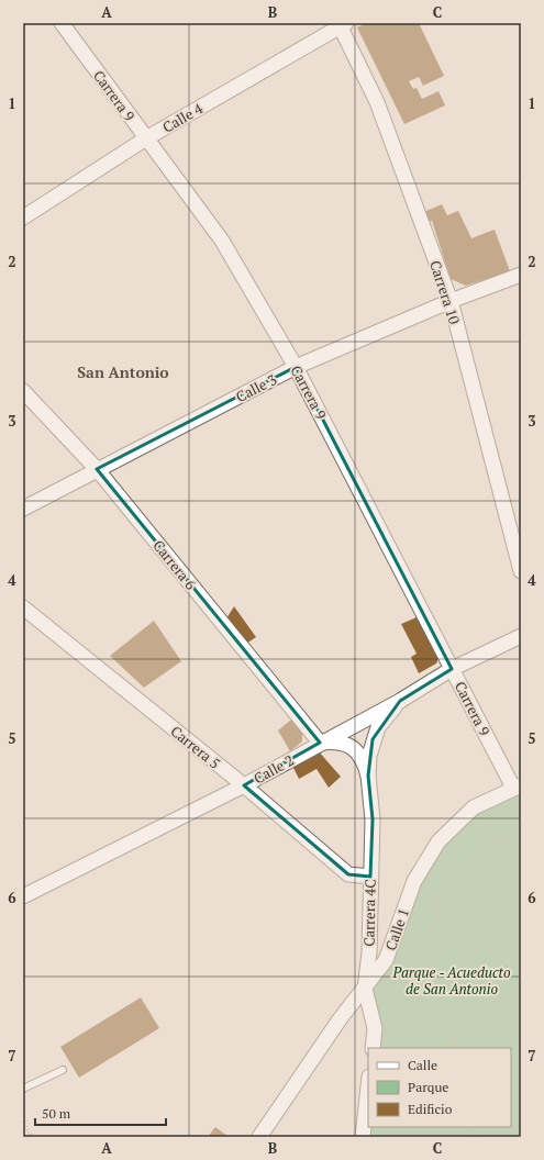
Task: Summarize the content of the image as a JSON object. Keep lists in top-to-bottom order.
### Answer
{
  "streets": {
    "street": [
      "Carrera 9",
      "Calle 4",
      "Carrera 10",
      "Calle 3",
      "Carrera 6",
      "Carrera 5",
      "Calle 2",
      "Carrera 4C",
      "Calle 1"
    ]
  },
  "crossings": [
    ["Carrera 9", "Calle 4"],
    ["Carrera 9", "Calle 3"],
    ["Carrera 9", "Calle 2"],
    ["Carrera 9", "Calle 1"],
    ["Calle 4", "Carrera 10"],
    ["Carrera 10", "Calle 3"],
    ["Calle 3", "Carrera 6"],
    ["Carrera 6", "Calle 2"],
    ["Carrera 6", "Carrera 4C"],
    ["Carrera 5", "Calle 2"],
    ["Carrera 5", "Carrera 4C"],
    ["Calle 2", "Carrera 4C"],
    ["Carrera 4C", "Calle 1"]
  ],
  "districts": ["San Antonio"],
  "parks": ["Parque - Acueducto de San Antonio"],
  "legend": ["Calle", "Parque", "Edificio"],
  "scale_bar": "50 m",
  "grid": {
    "columns": ["A", "B", "C"],
    "rows": [
      "1",
      "2",
      "3",
      "4",
      "5",
      "6",
      "7"
    ]
  }
}
